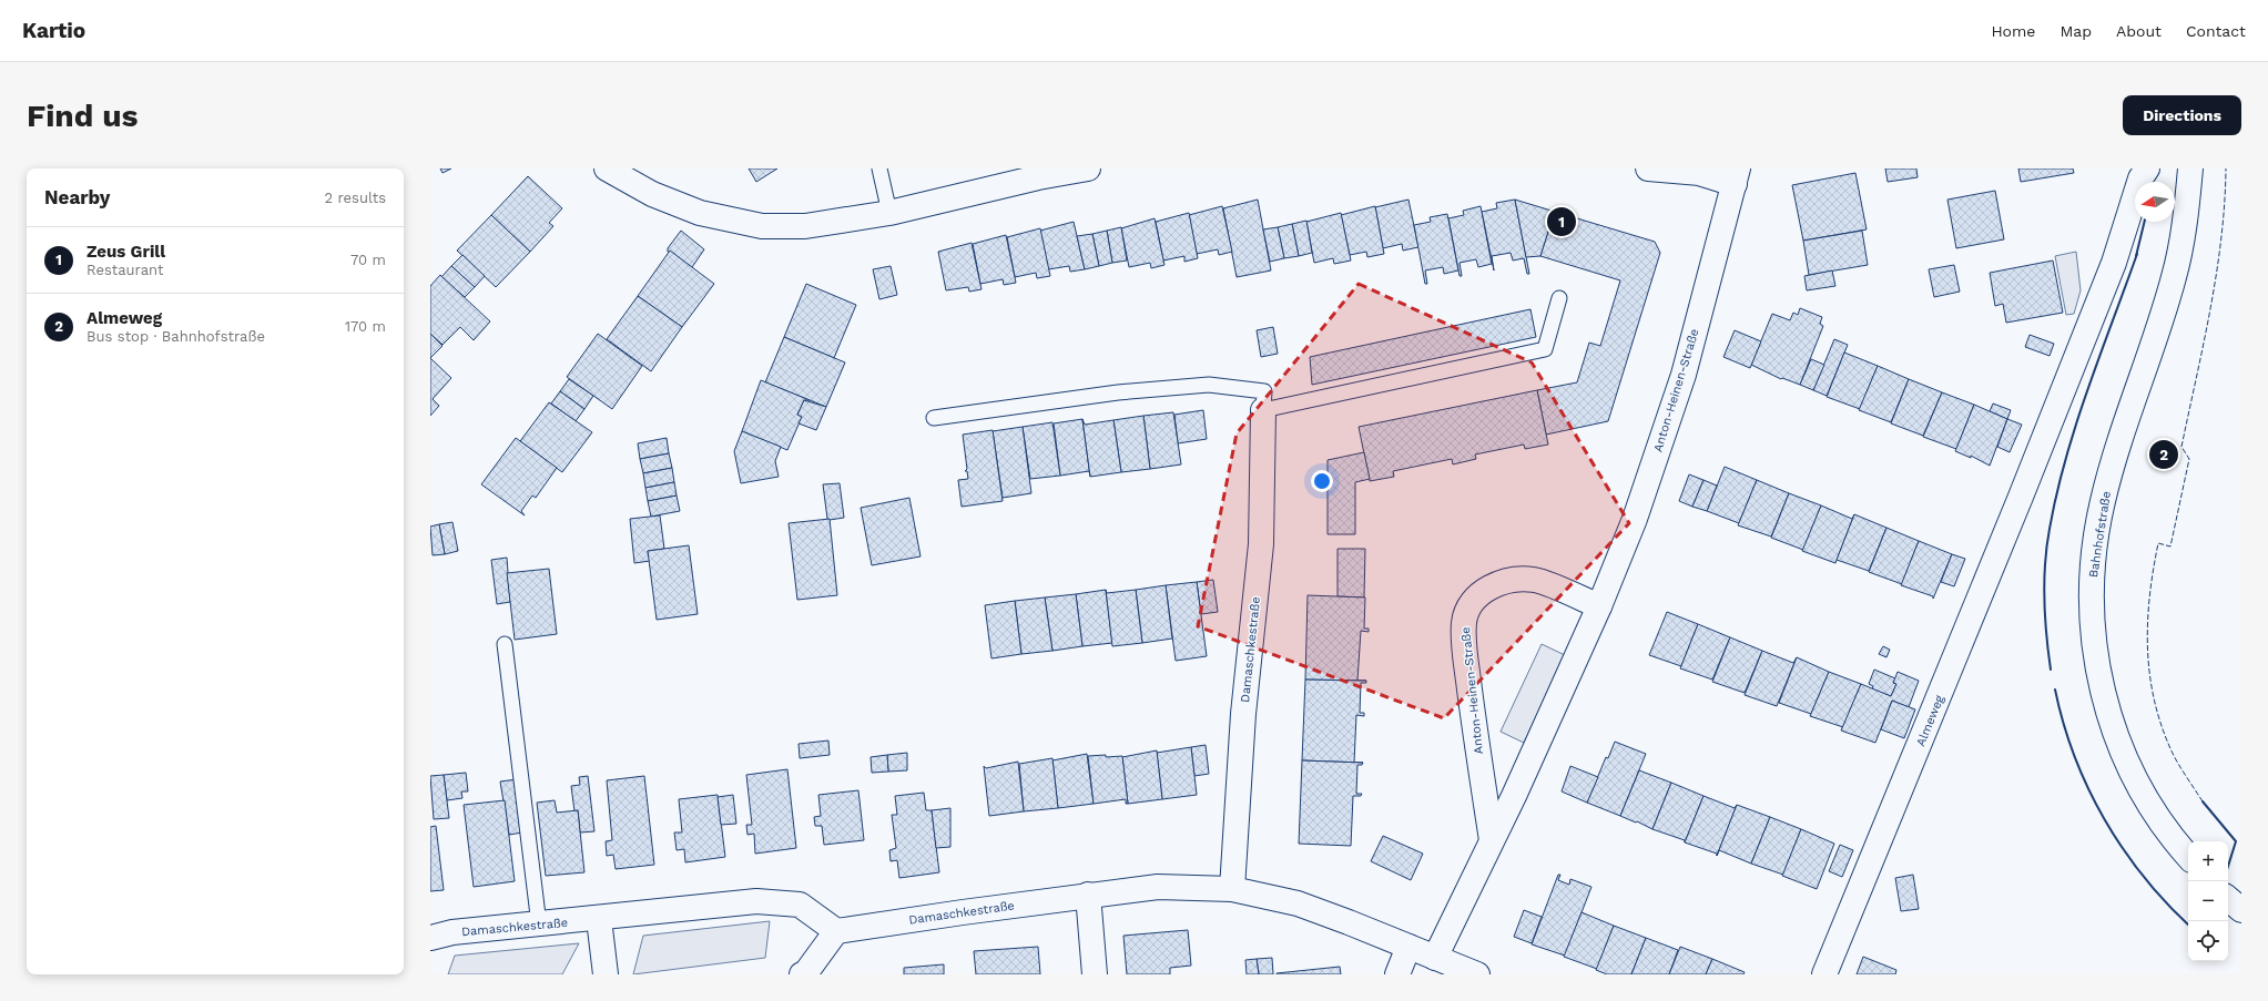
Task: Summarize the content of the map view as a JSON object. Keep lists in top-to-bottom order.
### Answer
{
  "streets": {
    "street": [
      "Anton-Heinen-Straße",
      "Bahnhofstraße",
      "Damaschkestraße",
      "Almeweg"
    ]
  },
  "crossings": [
    ["Anton-Heinen-Straße", "Damaschkestraße"]
  ],
  "north": "left",
  "page": {
    "header": "Kartio",
    "nav": [
      "Home",
      "Map",
      "About",
      "Contact"
    ],
    "buttons": "Directions",
    "title": "Find us",
    "heading": ["Nearby", "2 results"],
    "pins": ["1", "2"],
    "list": [
      {
        "mark": "1",
        "name": "Zeus Grill",
        "note": "Restaurant",
        "value": "70 m"
      },
      {
        "mark": "2",
        "name": "Almeweg",
        "note": "Bus stop · Bahnhofstraße",
        "value": "170 m"
      }
    ],
    "map_buttons": ["+", "−"]
  }
}
